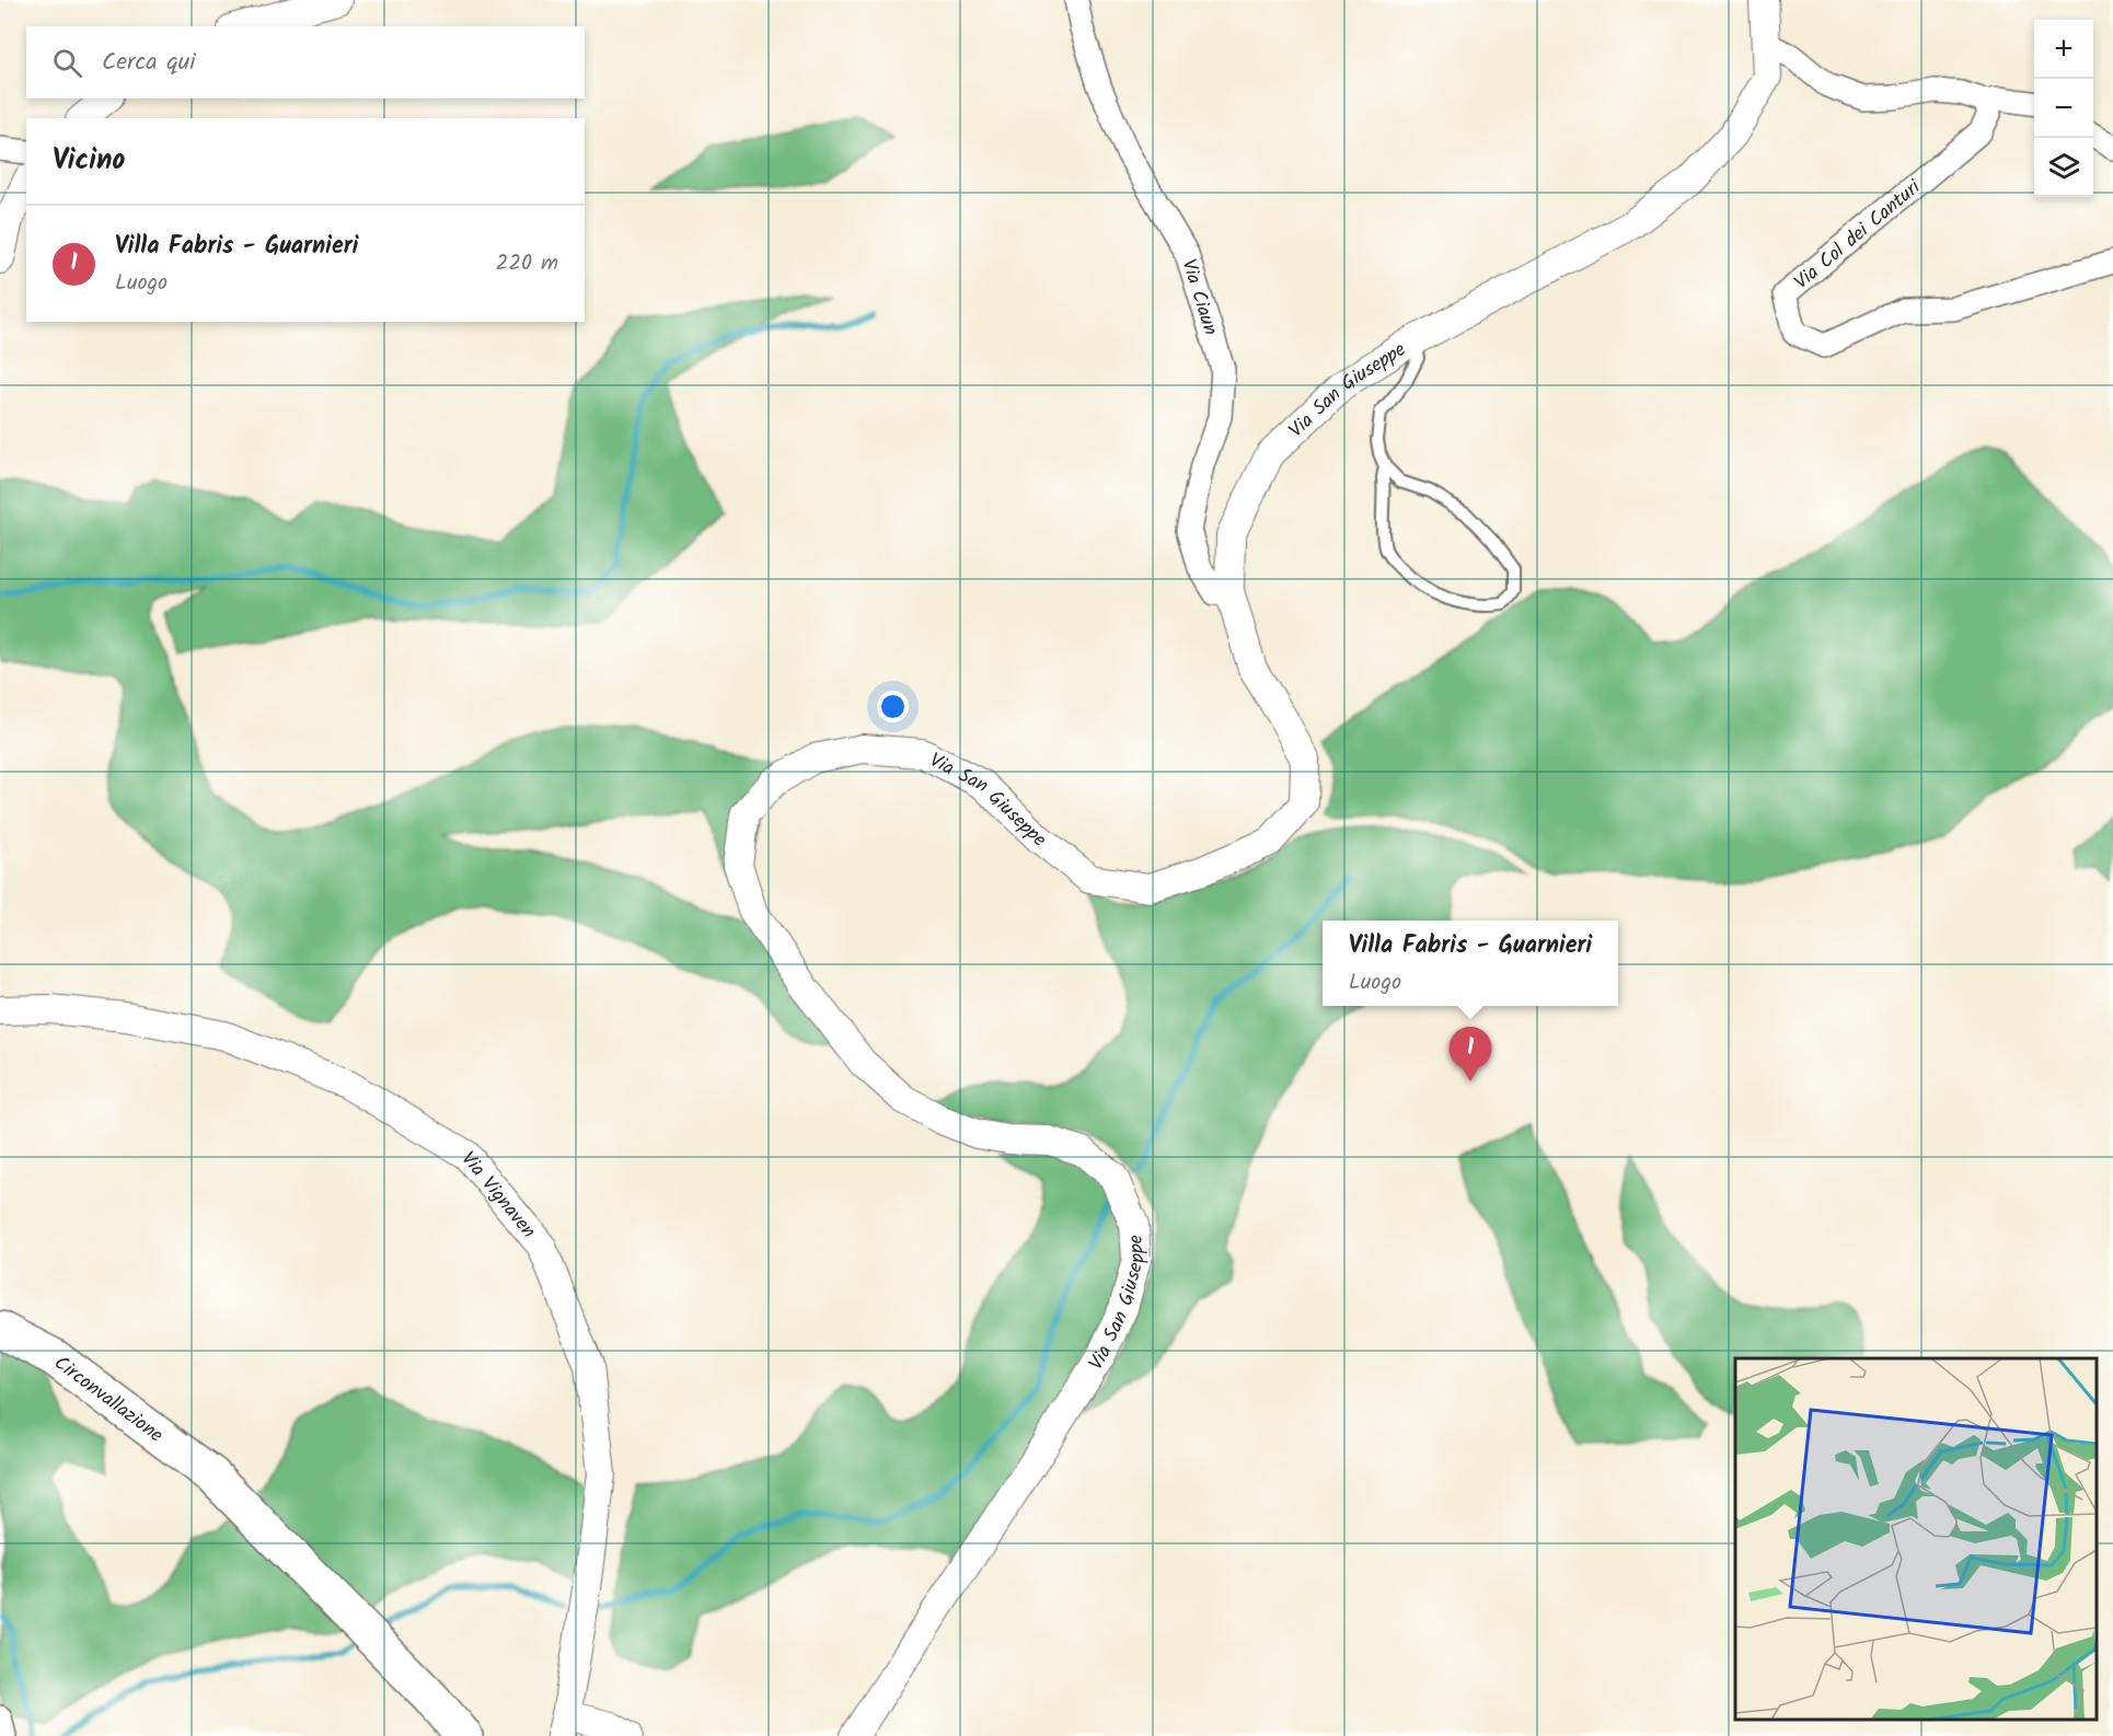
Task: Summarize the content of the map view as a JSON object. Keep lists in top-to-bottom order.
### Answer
{
  "streets": {
    "highway": ["Circonvallazione"],
    "street": [
      "Via Col dei Canturi",
      "Via Ciaun",
      "Via San Giuseppe",
      "Via Vignaven"
    ]
  },
  "crossings": [
    ["Via Ciaun", "Via San Giuseppe"]
  ],
  "page": {
    "map_buttons": ["+", "−"],
    "search": "Cerca qui",
    "heading": "Vicino",
    "list": [
      {
        "mark": "1",
        "name": "Villa Fabris - Guarnieri",
        "note": "Luogo",
        "value": "220 m"
      }
    ],
    "popup": ["Villa Fabris - Guarnieri", "Luogo"],
    "pins": "1"
  }
}
